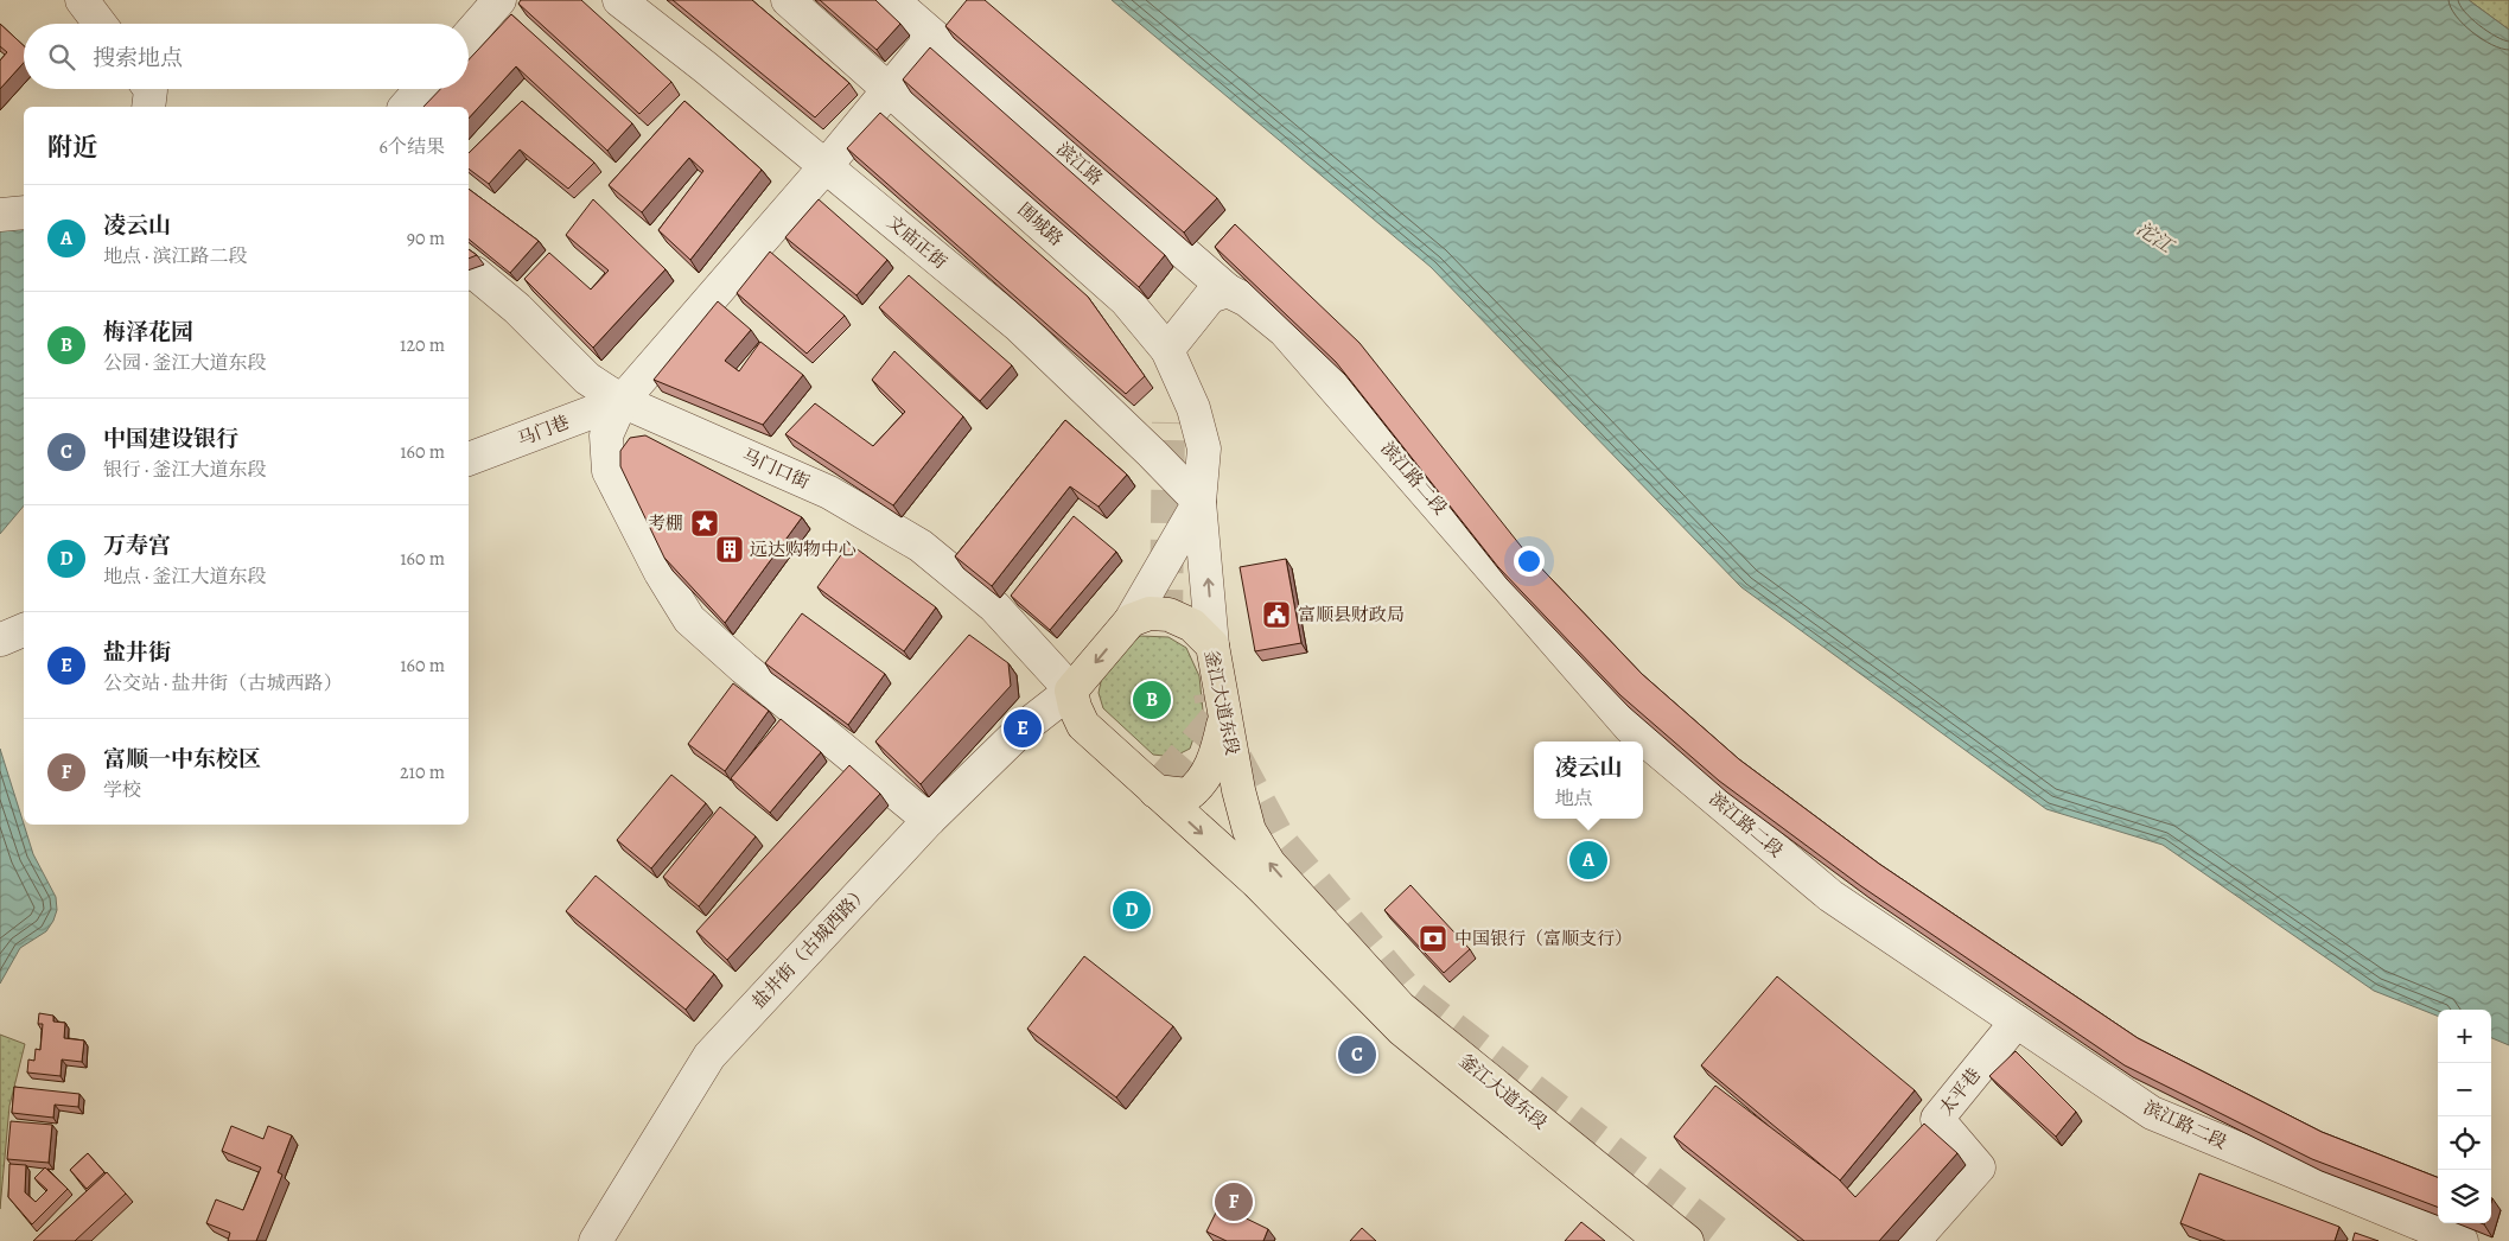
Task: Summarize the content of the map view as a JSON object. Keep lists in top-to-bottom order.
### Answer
{
  "streets": {
    "main road": ["釜江大道东段"],
    "street": [
      "滨江路",
      "围城路",
      "文庙正街",
      "马门巷",
      "马门口街",
      "滨江路二段",
      "盐井街（古城西路）",
      "太平巷"
    ]
  },
  "crossings": [
    ["滨江路", "滨江路二段"],
    ["围城路", "文庙正街"],
    ["围城路", "马门口街"],
    ["围城路", "釜江大道东段"],
    ["围城路", "盐井街（古城西路）"],
    ["马门巷", "马门口街"],
    ["马门口街", "釜江大道东段"],
    ["马门口街", "盐井街（古城西路）"],
    ["滨江路二段", "太平巷"],
    ["釜江大道东段", "盐井街（古城西路）"]
  ],
  "water": ["沱江"],
  "places": {
    "place": ["考棚"],
    "building": ["远达购物中心"],
    "public building": ["富顺县财政局"],
    "bank": ["中国银行（富顺支行）"]
  },
  "page": {
    "search": "搜索地点",
    "heading": ["附近", "6个结果"],
    "list": [
      {
        "mark": "A",
        "name": "凌云山",
        "note": "地点 · 滨江路二段",
        "value": "90 m"
      },
      {
        "mark": "B",
        "name": "梅泽花园",
        "note": "公园 · 釜江大道东段",
        "value": "120 m"
      },
      {
        "mark": "C",
        "name": "中国建设银行",
        "note": "银行 · 釜江大道东段",
        "value": "160 m"
      },
      {
        "mark": "D",
        "name": "万寿宫",
        "note": "地点 · 釜江大道东段",
        "value": "160 m"
      },
      {
        "mark": "E",
        "name": "盐井街",
        "note": "公交站 · 盐井街（古城西路）",
        "value": "160 m"
      },
      {
        "mark": "F",
        "name": "富顺一中东校区",
        "note": "学校",
        "value": "210 m"
      }
    ],
    "pins": [
      "B",
      "E",
      "A",
      "D",
      "C",
      "F"
    ],
    "popup": ["凌云山", "地点"],
    "map_buttons": ["+", "−"]
  }
}
